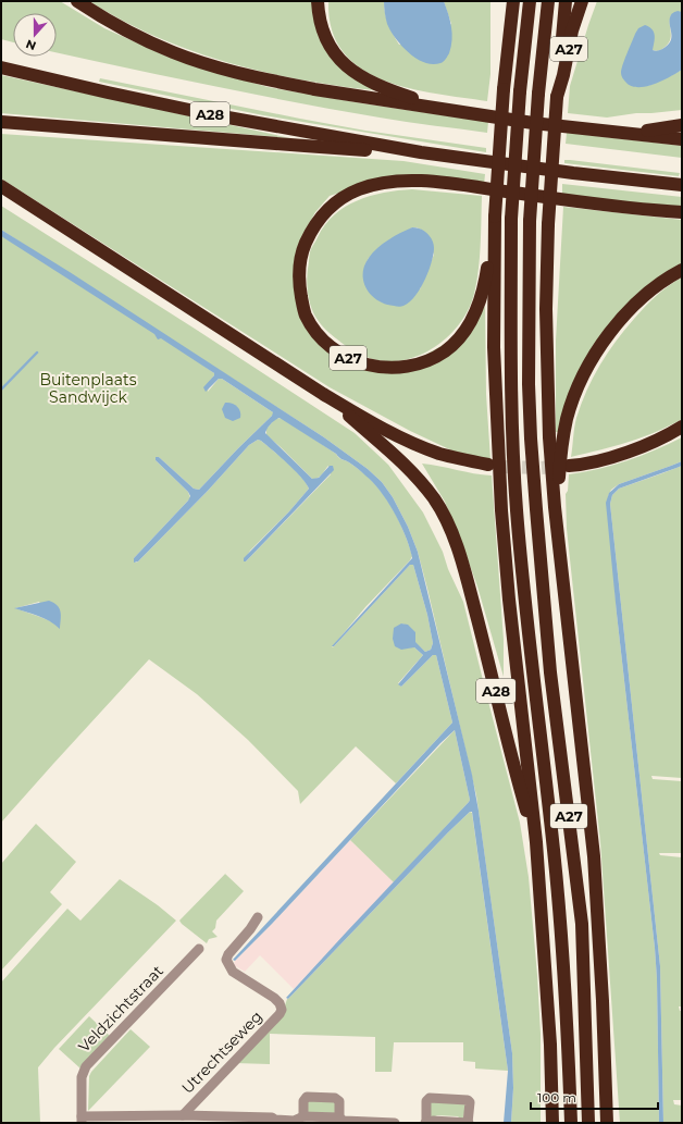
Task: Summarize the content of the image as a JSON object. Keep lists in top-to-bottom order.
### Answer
{
  "streets": {
    "highway": ["A27", "A28"],
    "street": ["Veldzichtstraat", "Utrechtseweg"]
  },
  "crossings": [
    ["A27", "A28"],
    ["Veldzichtstraat", "Utrechtseweg"]
  ],
  "parks": ["Buitenplaats Sandwijck"],
  "scale_bar": "100 m",
  "north": "bottom"
}
